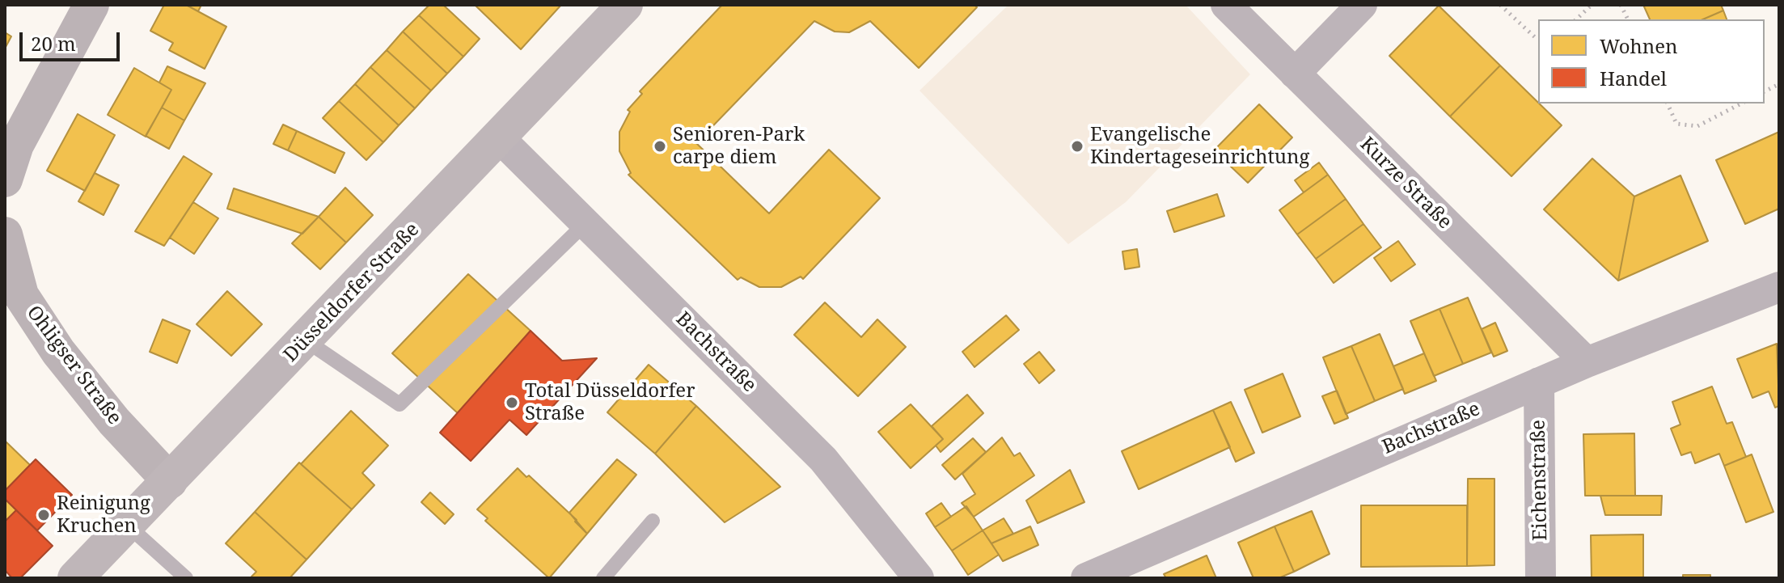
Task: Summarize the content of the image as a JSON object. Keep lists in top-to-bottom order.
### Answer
{
  "streets": {
    "main road": ["Düsseldorfer Straße", "Ohligser Straße"],
    "street": ["Kurze Straße", "Bachstraße", "Eichenstraße"]
  },
  "crossings": [
    ["Kurze Straße", "Bachstraße"],
    ["Düsseldorfer Straße", "Bachstraße"],
    ["Düsseldorfer Straße", "Ohligser Straße"],
    ["Bachstraße", "Eichenstraße"]
  ],
  "places": [
    "Senioren-Park carpe diem",
    "Evangelische Kindertageseinrichtung",
    "Total Düsseldorfer Straße",
    "Reinigung Kruchen"
  ],
  "legend": ["Wohnen", "Handel"],
  "scale_bar": "20 m"
}
